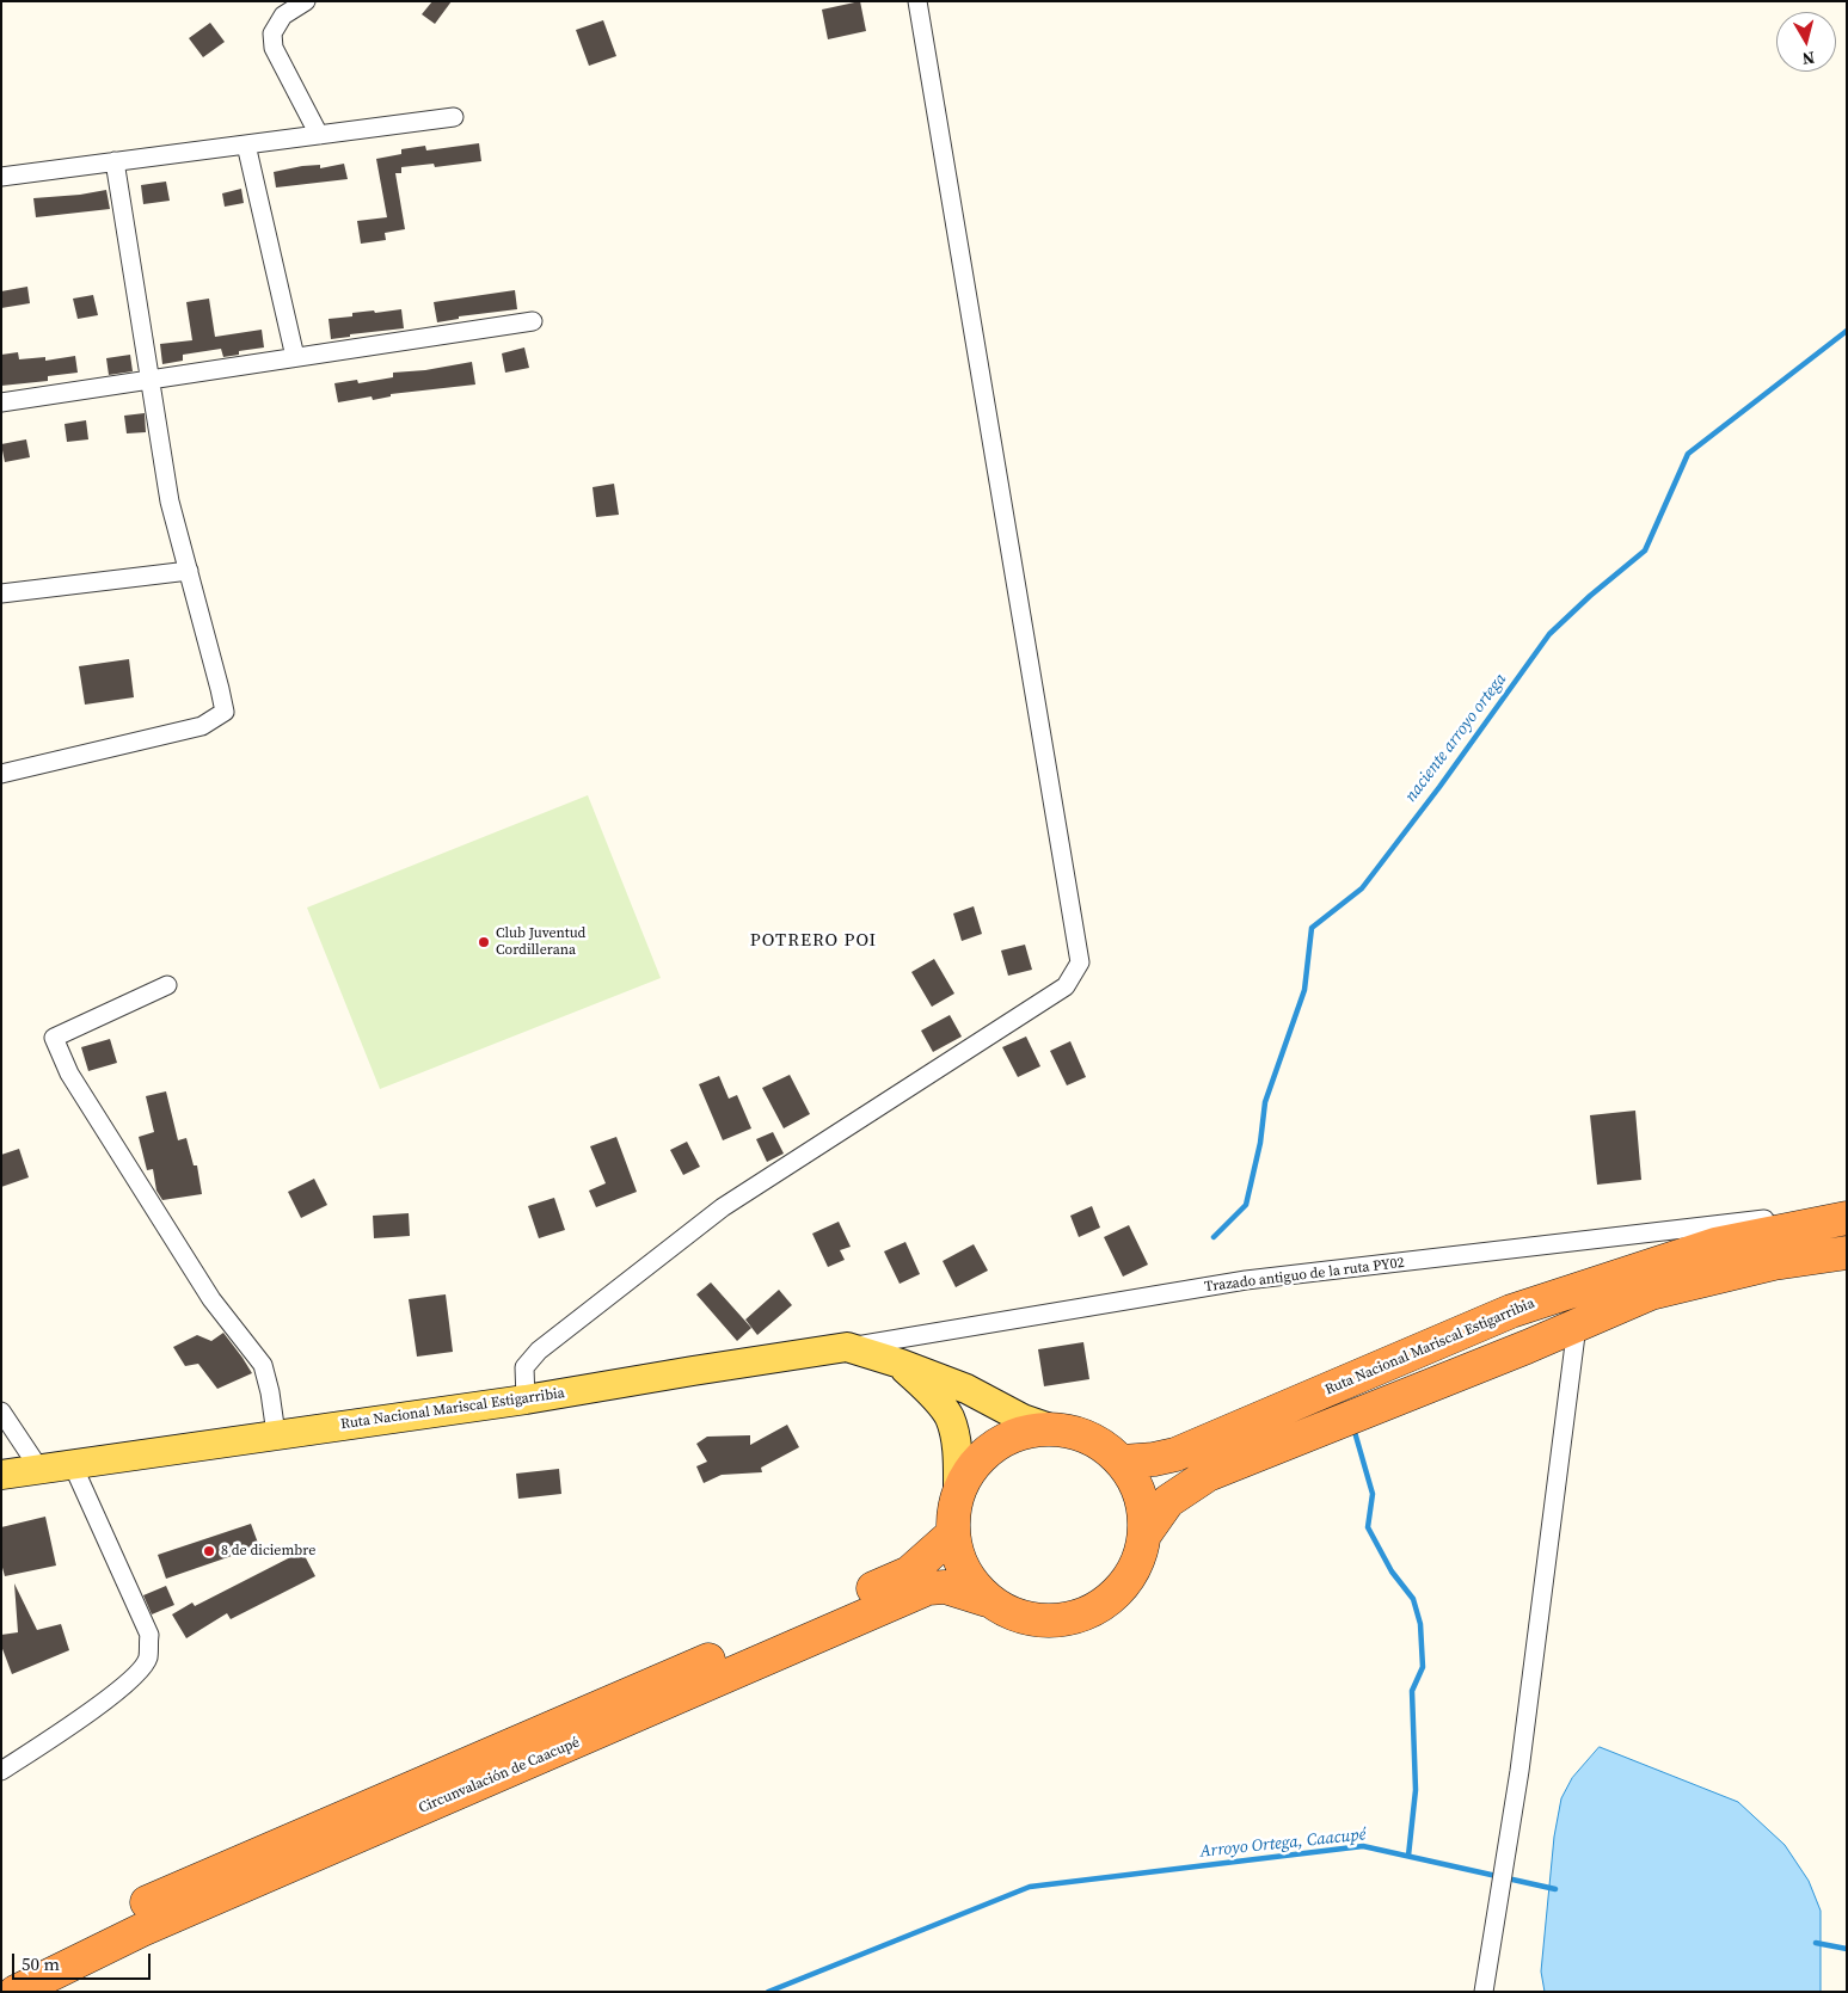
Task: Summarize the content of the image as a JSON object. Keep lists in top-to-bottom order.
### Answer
{
  "streets": {
    "highway": ["Ruta Nacional Mariscal Estigarribia", "Circunvalación de Caacupé"],
    "street": ["Trazado antiguo de la ruta PY02"]
  },
  "crossings": [
    ["Trazado antiguo de la ruta PY02", "Ruta Nacional Mariscal Estigarribia"],
    ["Ruta Nacional Mariscal Estigarribia", "Circunvalación de Caacupé"]
  ],
  "districts": ["POTRERO POI"],
  "water": ["naciente arroyo ortega", "Arroyo Ortega, Caacupé"],
  "places": ["Club Juventud Cordillerana", "8 de diciembre"],
  "scale_bar": "50 m",
  "north": "bottom"
}
